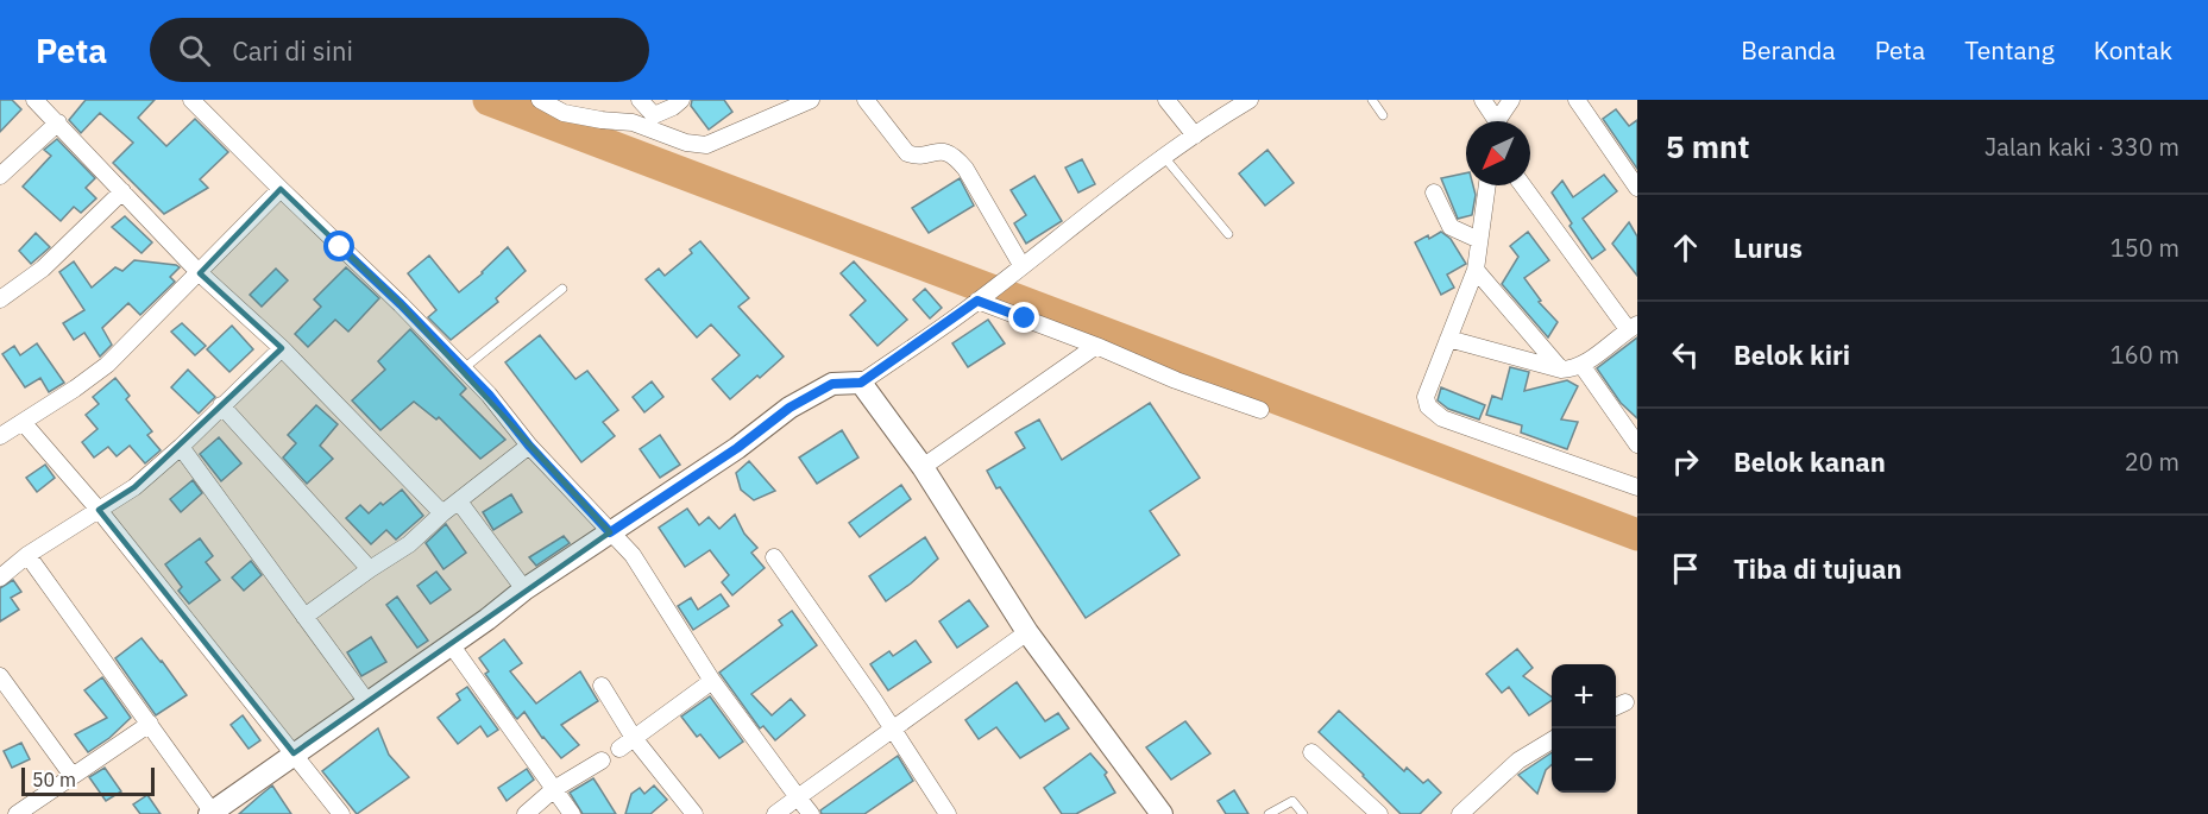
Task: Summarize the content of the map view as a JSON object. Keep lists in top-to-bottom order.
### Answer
{
  "scale_bar": "50 m",
  "north": "bottom left",
  "page": {
    "header": "Peta",
    "search": "Cari di sini",
    "nav": [
      "Beranda",
      "Peta",
      "Tentang",
      "Kontak"
    ],
    "heading": ["5 mnt", "Jalan kaki · 330 m"],
    "list": [
      ["Lurus", "150 m"],
      ["Belok kiri", "160 m"],
      ["Belok kanan", "20 m"],
      "Tiba di tujuan"
    ],
    "map_buttons": ["+", "−"],
    "scale": "50 m"
  }
}
